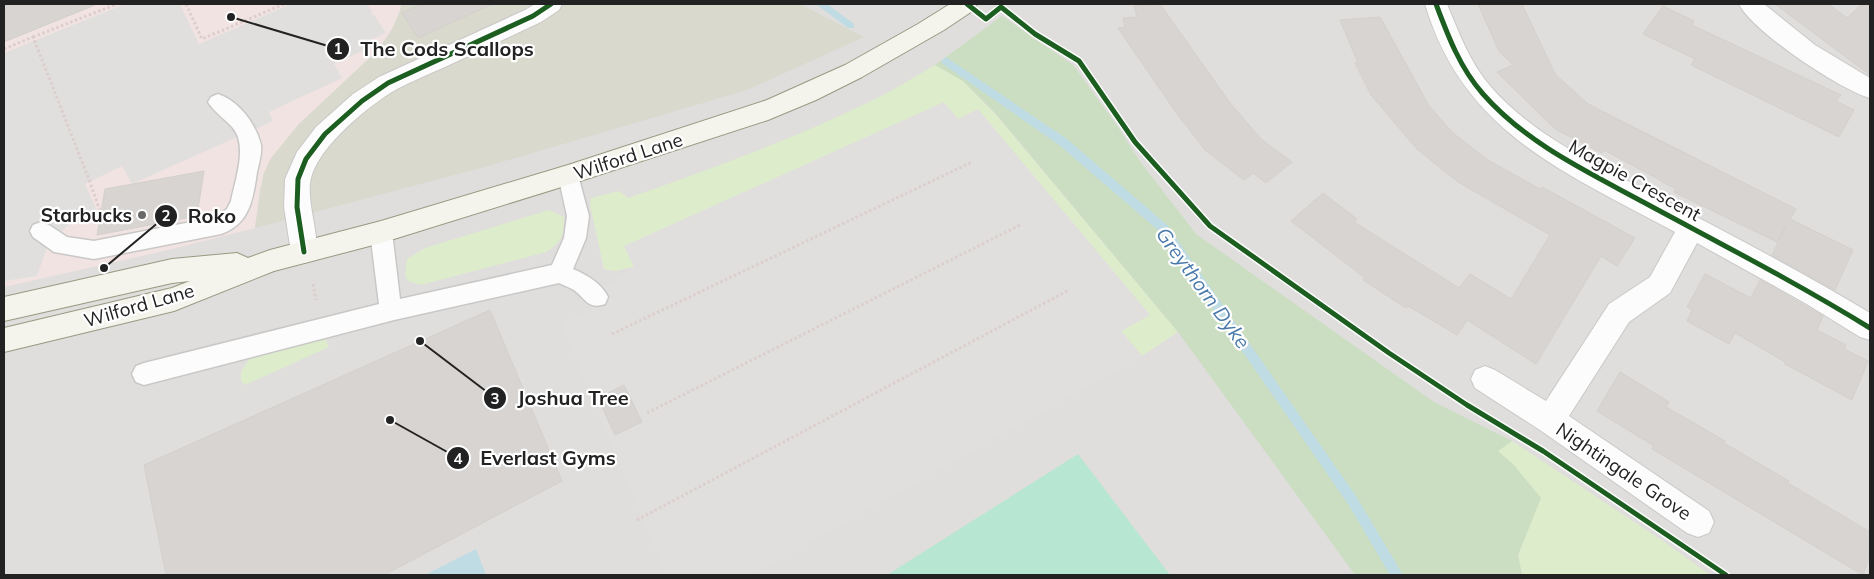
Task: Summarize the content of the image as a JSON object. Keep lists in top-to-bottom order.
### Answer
{
  "streets": {
    "main road": ["Wilford Lane"],
    "street": ["Magpie Crescent", "Nightingale Grove"]
  },
  "crossings": [
    ["Magpie Crescent", "Nightingale Grove"]
  ],
  "water": ["Greythorn Dyke"],
  "places": [
    "The Cods Scallops",
    "Starbucks",
    "Roko",
    "Joshua Tree",
    "Everlast Gyms"
  ]
}
